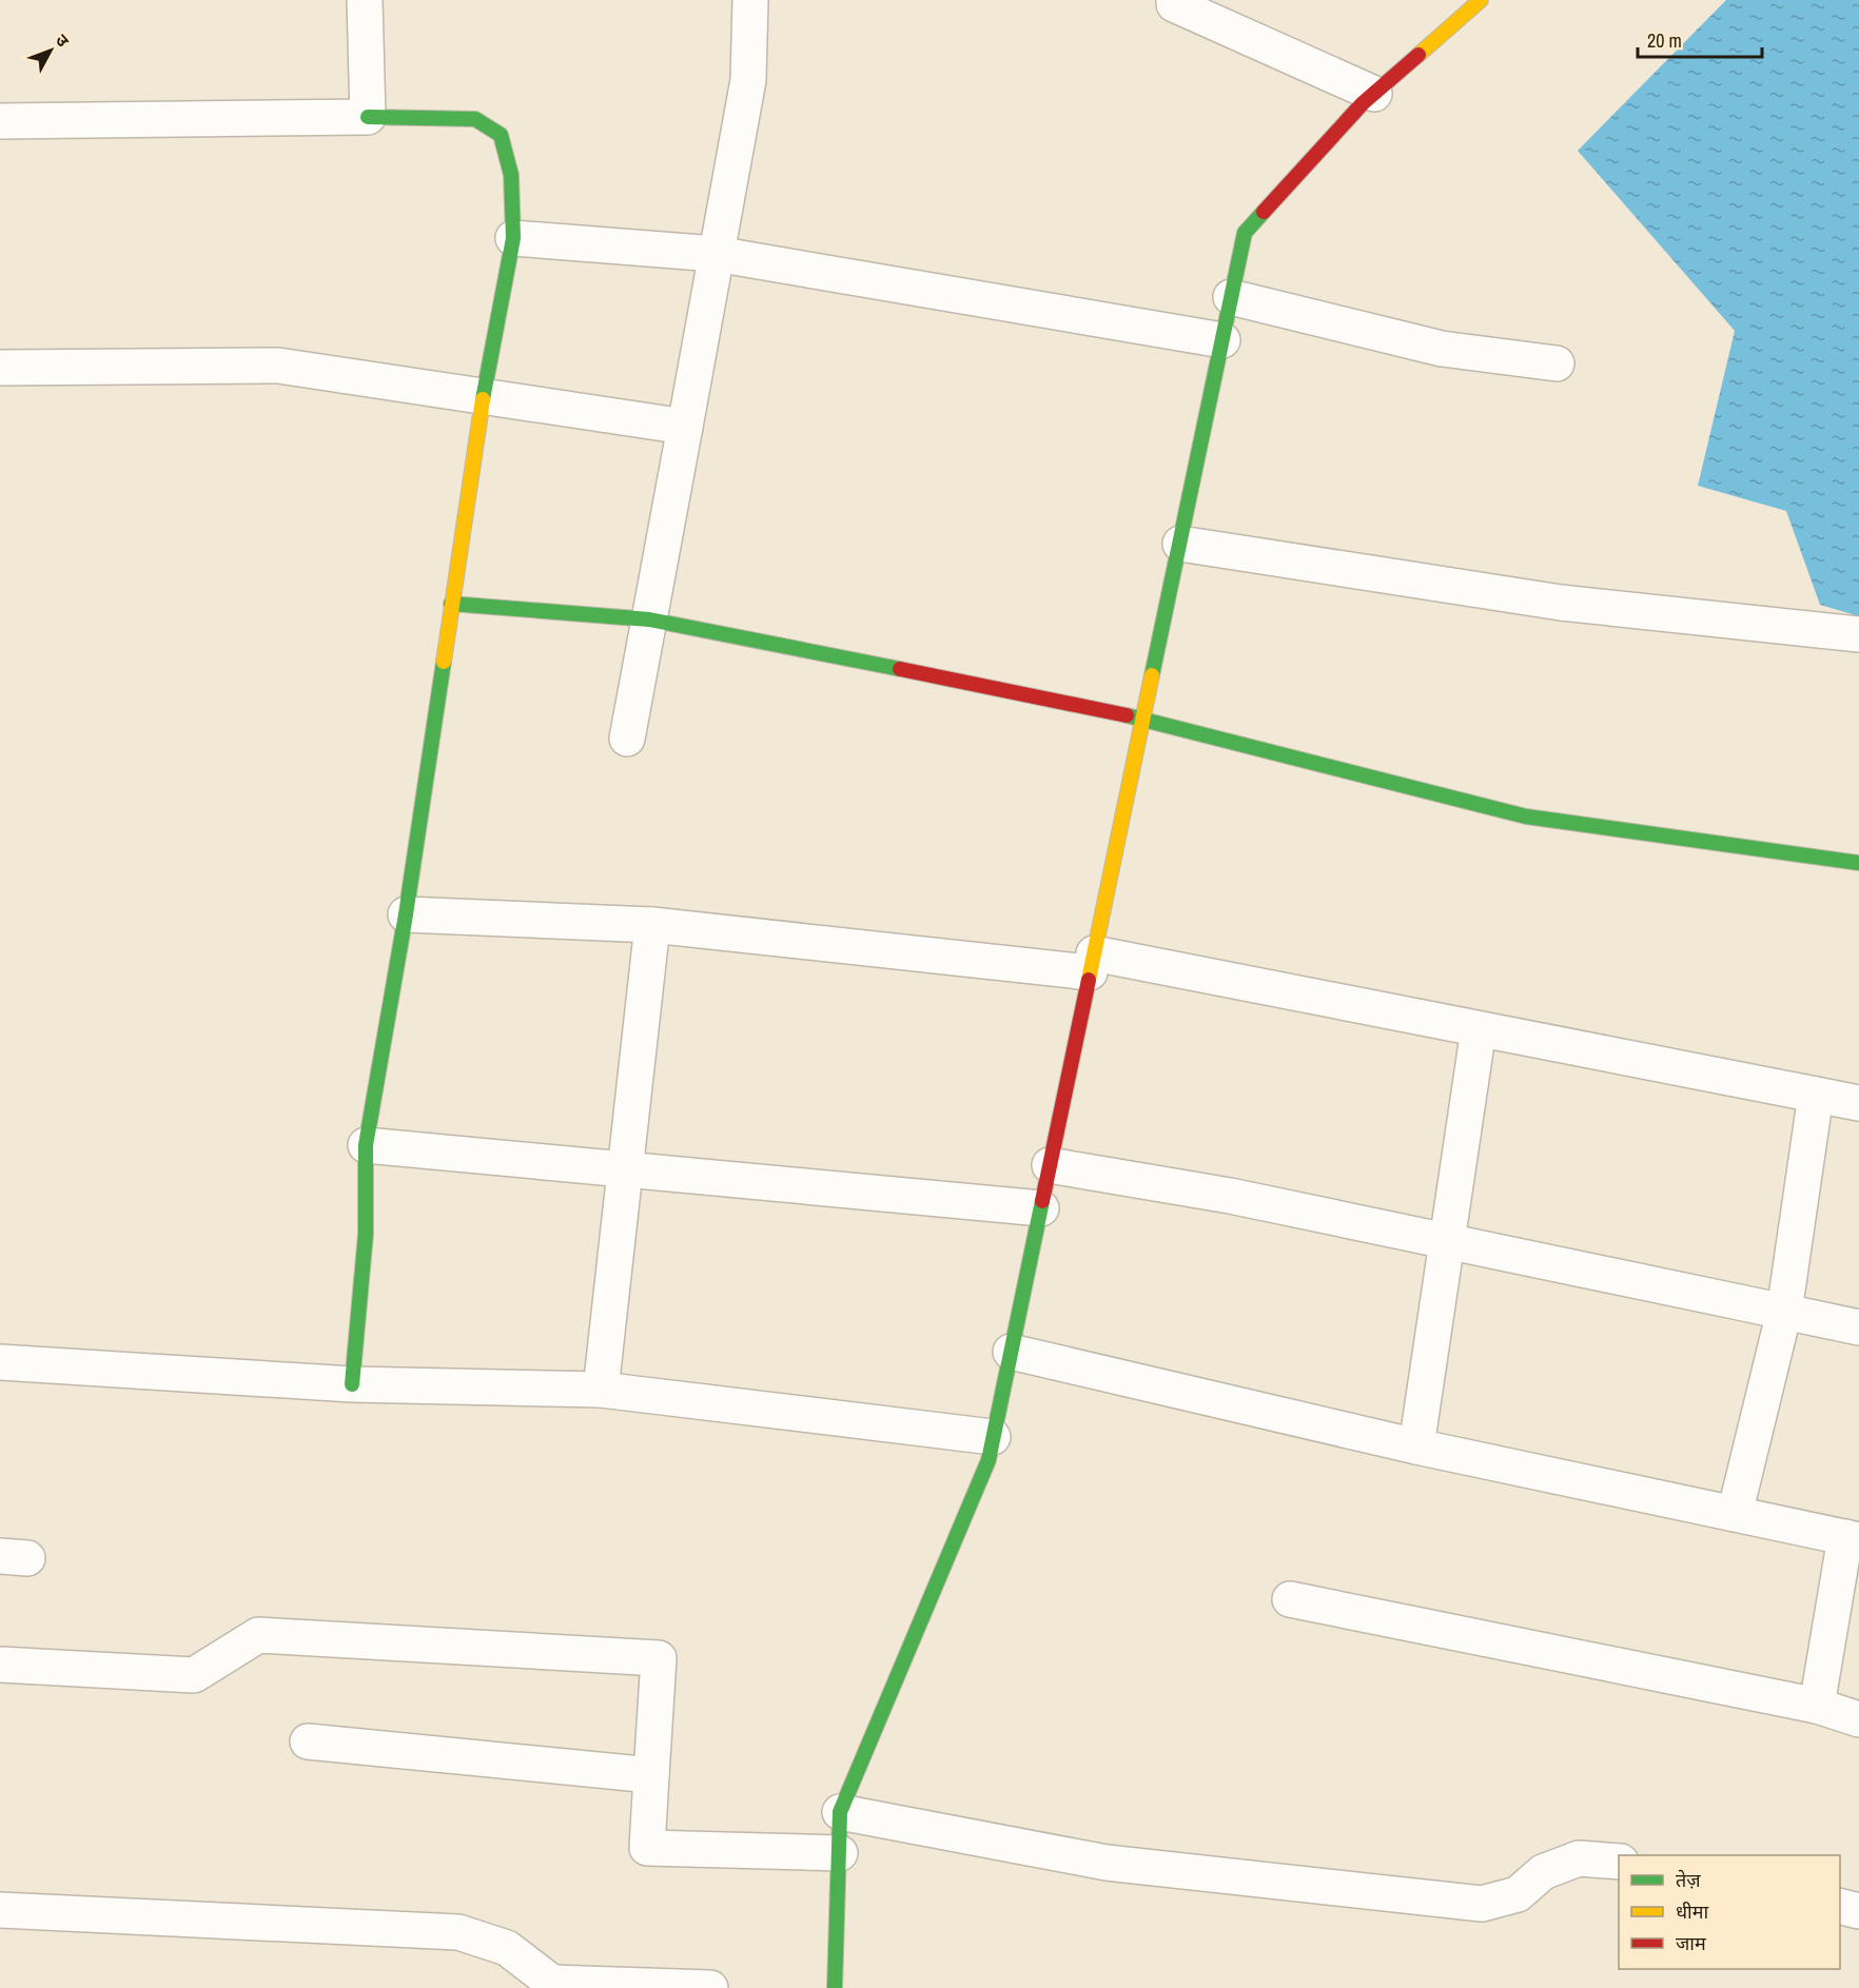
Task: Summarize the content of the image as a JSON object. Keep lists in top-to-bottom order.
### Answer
{
  "legend": ["तेज़", "धीमा", "जाम"],
  "scale_bar": "20 m",
  "north": "top right"
}
